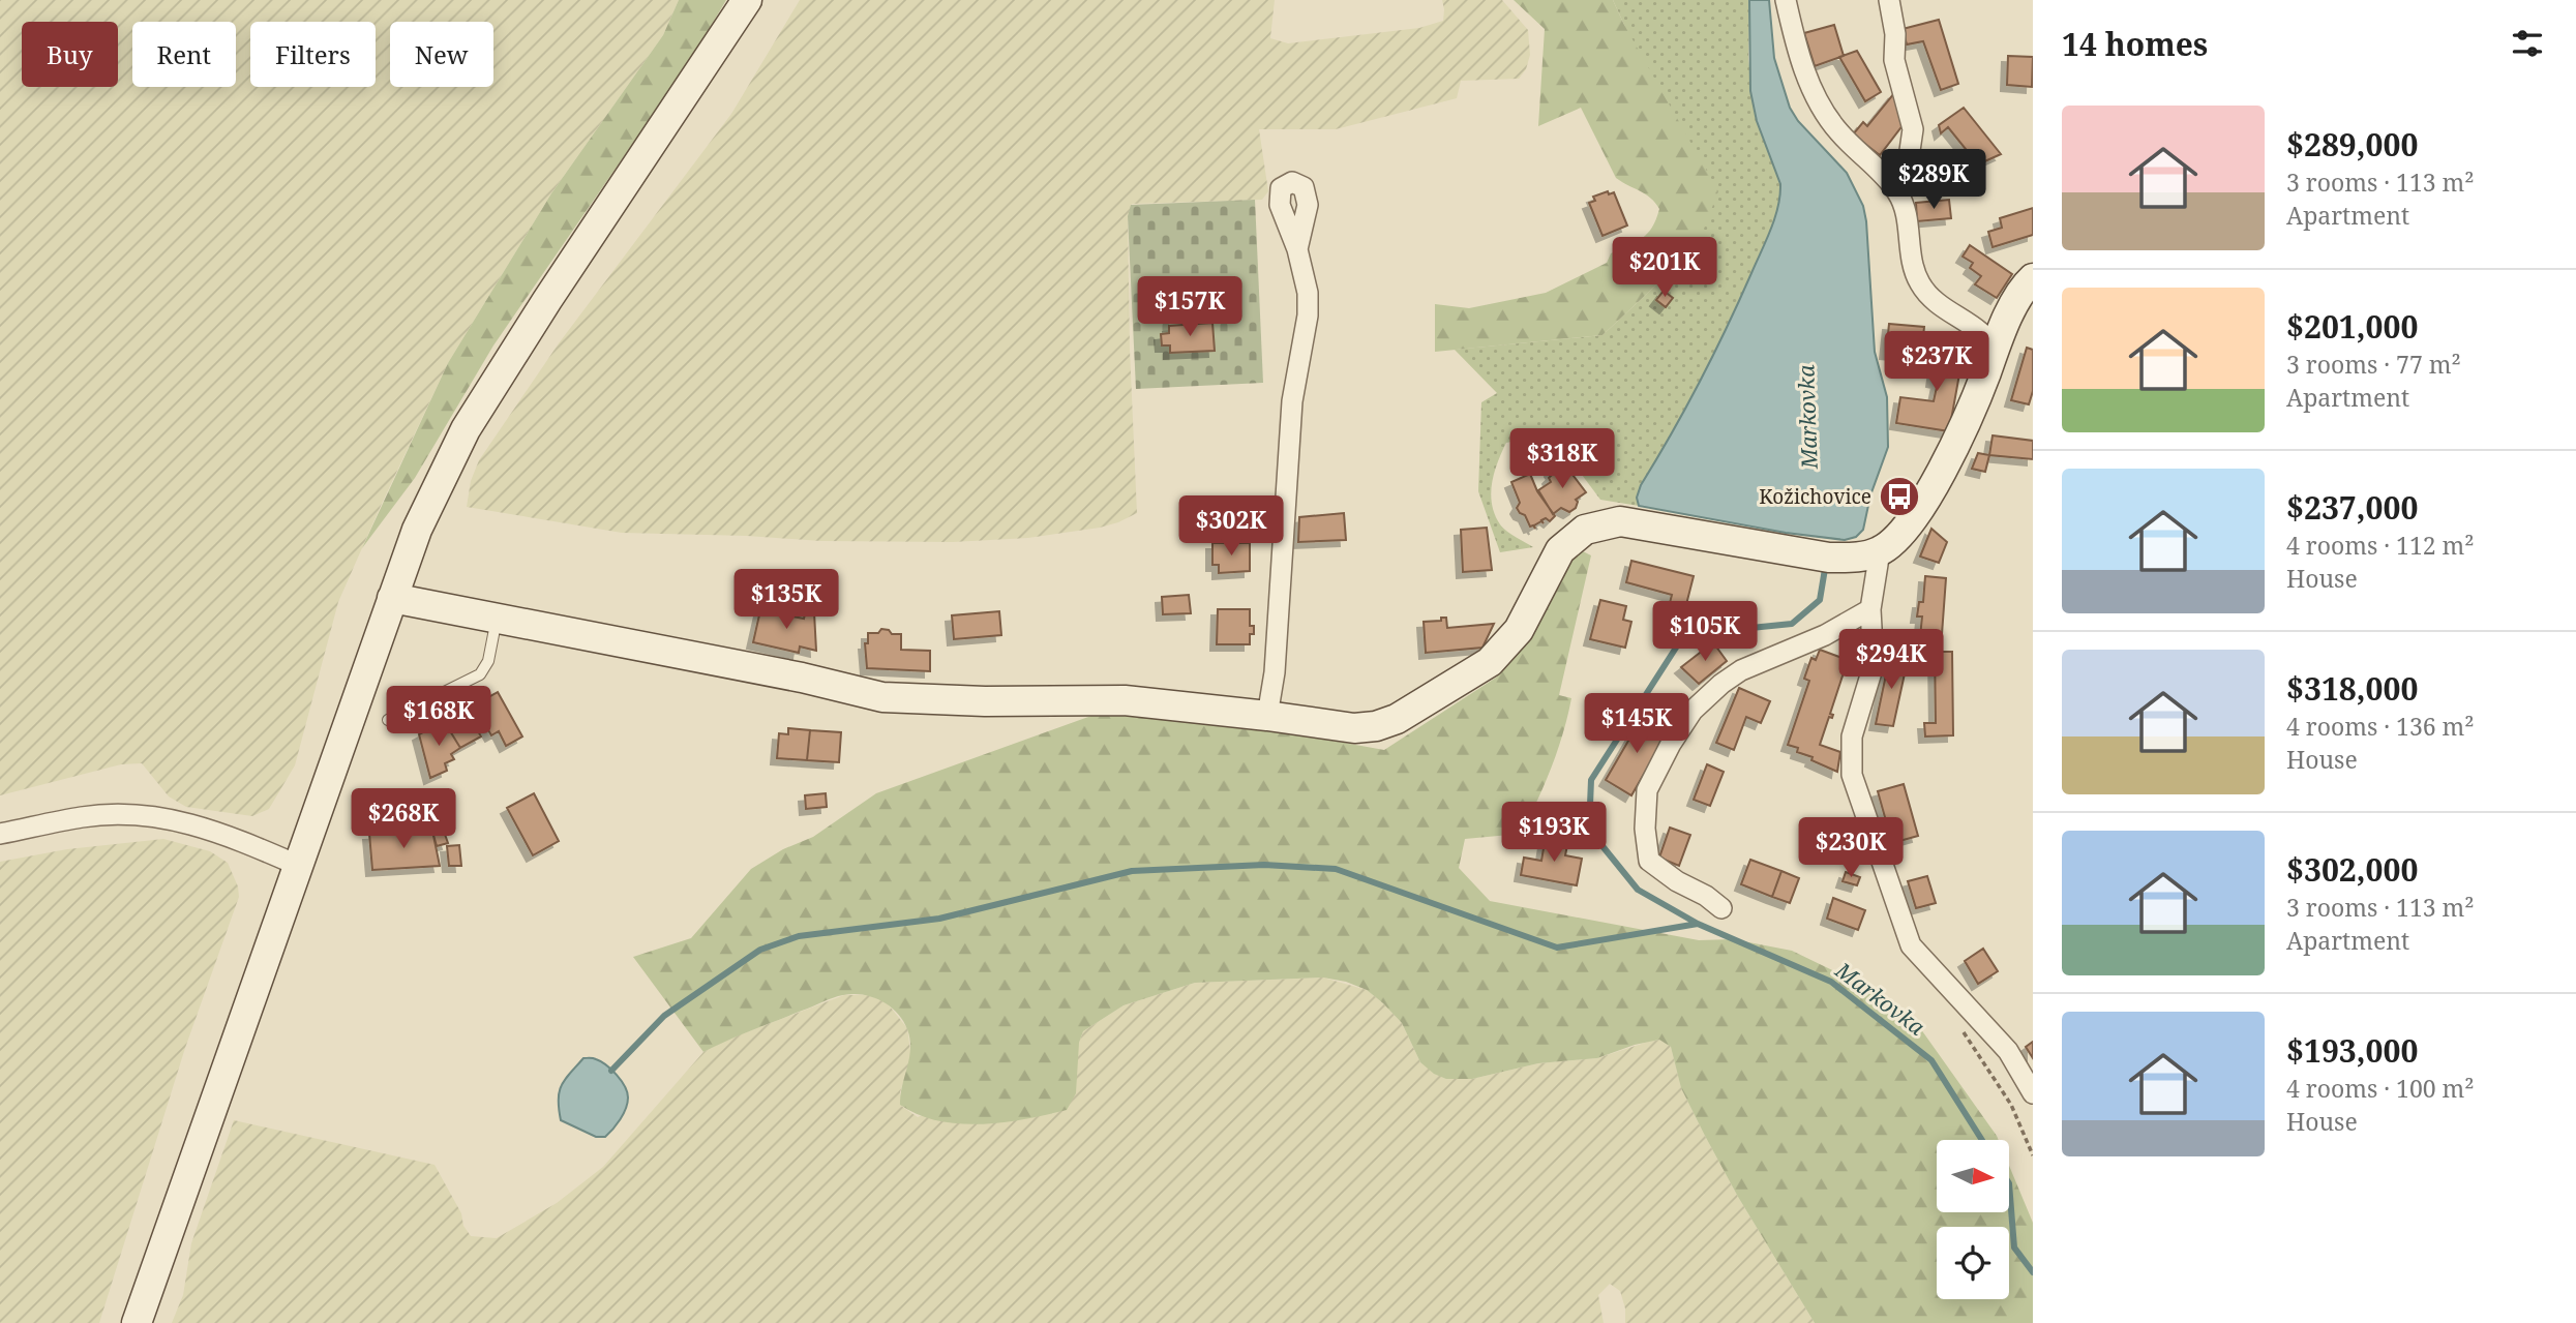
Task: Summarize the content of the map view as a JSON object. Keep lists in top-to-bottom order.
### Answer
{
  "water": ["Markovka"],
  "places": {
    "bus stop": ["Kožichovice"]
  },
  "north": "right",
  "page": {
    "heading": "14 homes",
    "chip": [
      "Buy",
      "Rent",
      "Filters",
      "New"
    ],
    "list": [
      {
        "name": "$289,000",
        "note": "3 rooms · 113 m² · Apartment"
      },
      {
        "name": "$201,000",
        "note": "3 rooms · 77 m² · Apartment"
      },
      {
        "name": "$237,000",
        "note": "4 rooms · 112 m² · House"
      },
      {
        "name": "$318,000",
        "note": "4 rooms · 136 m² · House"
      },
      {
        "name": "$302,000",
        "note": "3 rooms · 113 m² · Apartment"
      },
      {
        "name": "$193,000",
        "note": "4 rooms · 100 m² · House"
      }
    ],
    "price": [
      "$289K",
      "$201K",
      "$157K",
      "$237K",
      "$318K",
      "$302K",
      "$135K",
      "$105K",
      "$294K",
      "$168K",
      "$145K",
      "$268K",
      "$193K",
      "$230K"
    ]
  }
}
